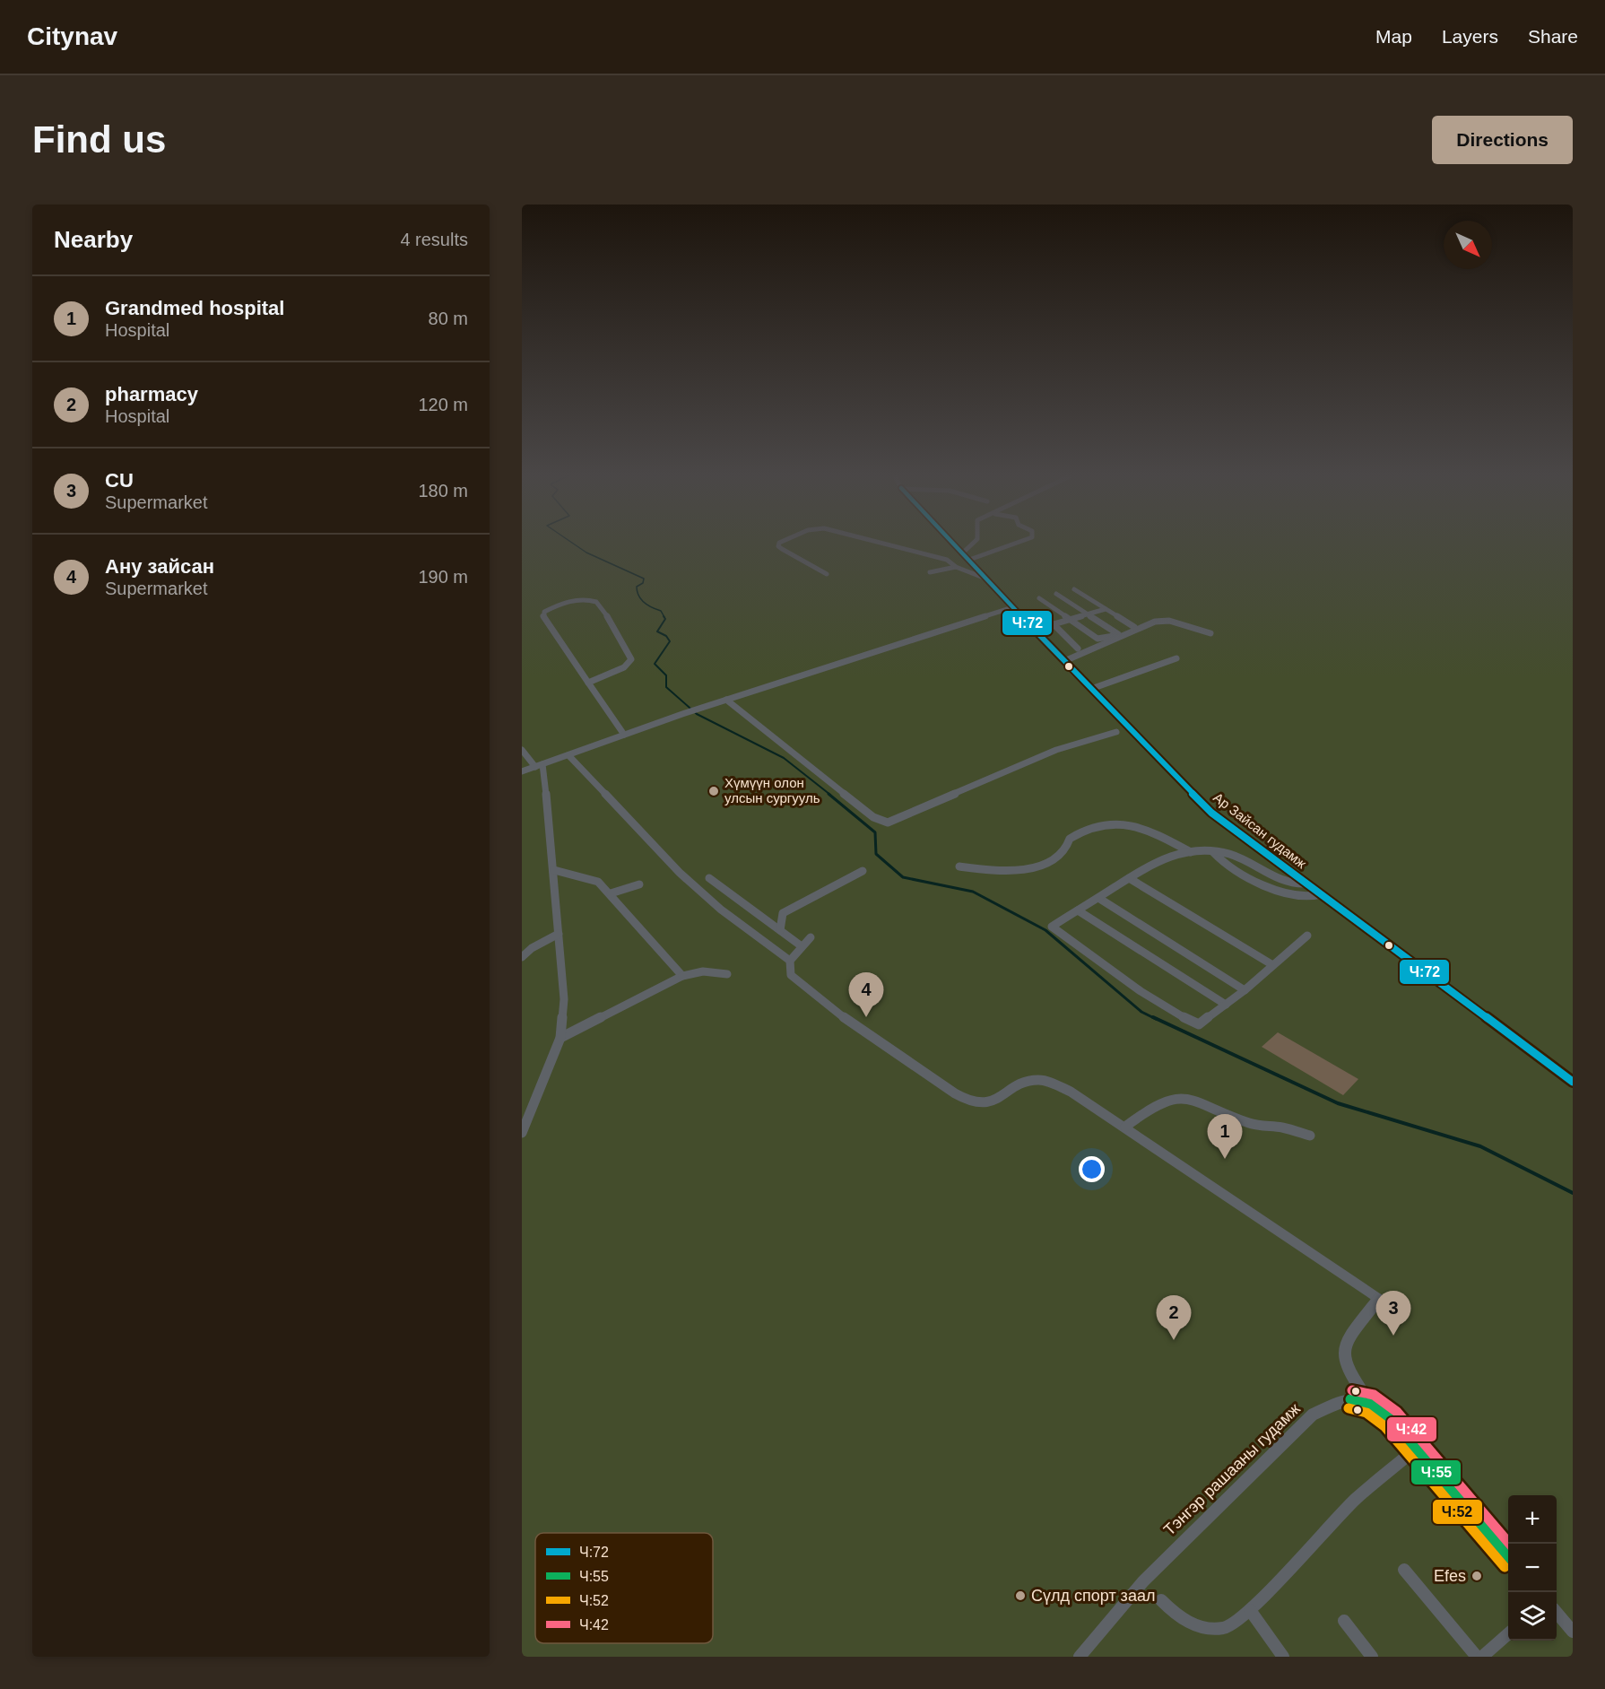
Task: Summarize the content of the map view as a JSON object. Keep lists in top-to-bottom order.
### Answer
{
  "streets": {
    "street": ["Ар Зайсан гудамж", "Тэнгэр рашааны гудамж"]
  },
  "places": ["Хүмүүн олон улсын сургууль", "Efes", "Сүлд спорт заал"],
  "lines": [
    "transit line Ч:72",
    "transit line Ч:42",
    "transit line Ч:55",
    "transit line Ч:52"
  ],
  "legend": [
    "Ч:72",
    "Ч:55",
    "Ч:52",
    "Ч:42"
  ],
  "north": "bottom right",
  "page": {
    "header": "Citynav",
    "nav": ["Map", "Layers", "Share"],
    "buttons": "Directions",
    "title": "Find us",
    "heading": ["Nearby", "4 results"],
    "list": [
      {
        "mark": "1",
        "name": "Grandmed hospital",
        "note": "Hospital",
        "value": "80 m"
      },
      {
        "mark": "2",
        "name": "pharmacy",
        "note": "Hospital",
        "value": "120 m"
      },
      {
        "mark": "3",
        "name": "CU",
        "note": "Supermarket",
        "value": "180 m"
      },
      {
        "mark": "4",
        "name": "Ану зайсан",
        "note": "Supermarket",
        "value": "190 m"
      }
    ],
    "pins": [
      "4",
      "1",
      "3",
      "2"
    ],
    "map_buttons": ["+", "−"]
  }
}
